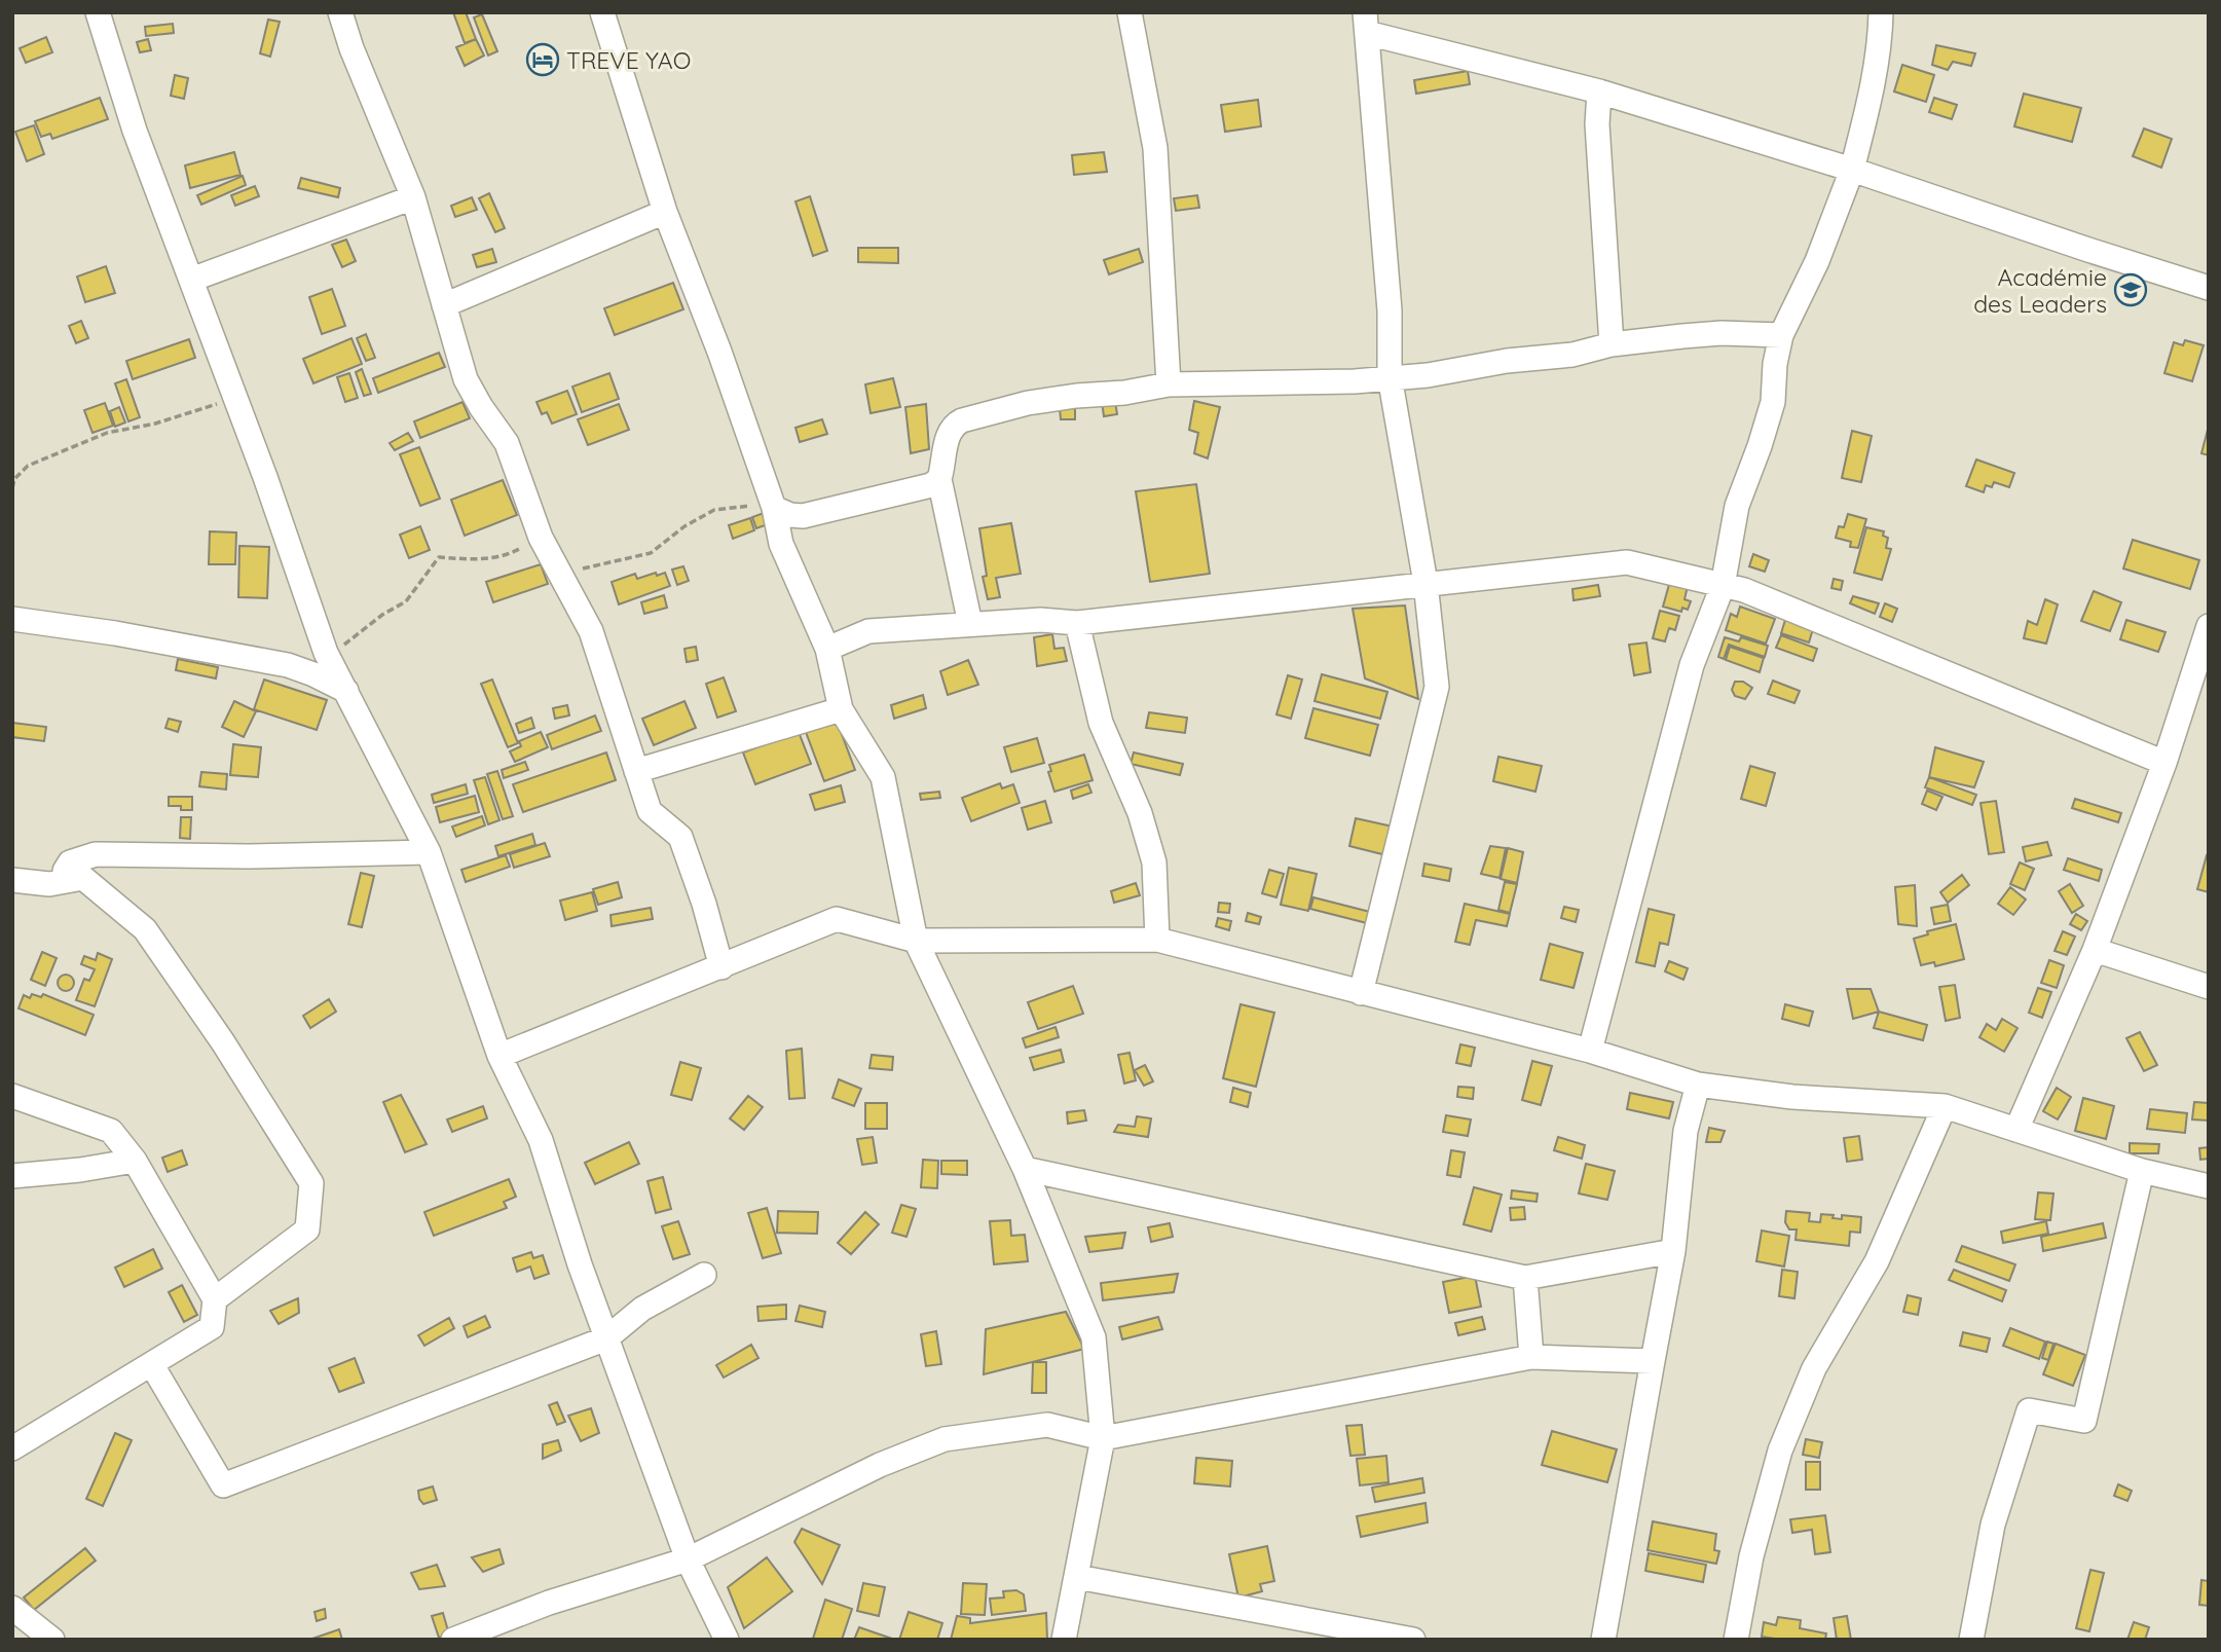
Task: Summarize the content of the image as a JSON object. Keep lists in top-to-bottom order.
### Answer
{
  "places": {
    "hotel": ["TREVE YAO"],
    "school or university": ["Académie des Leaders"]
  }
}
